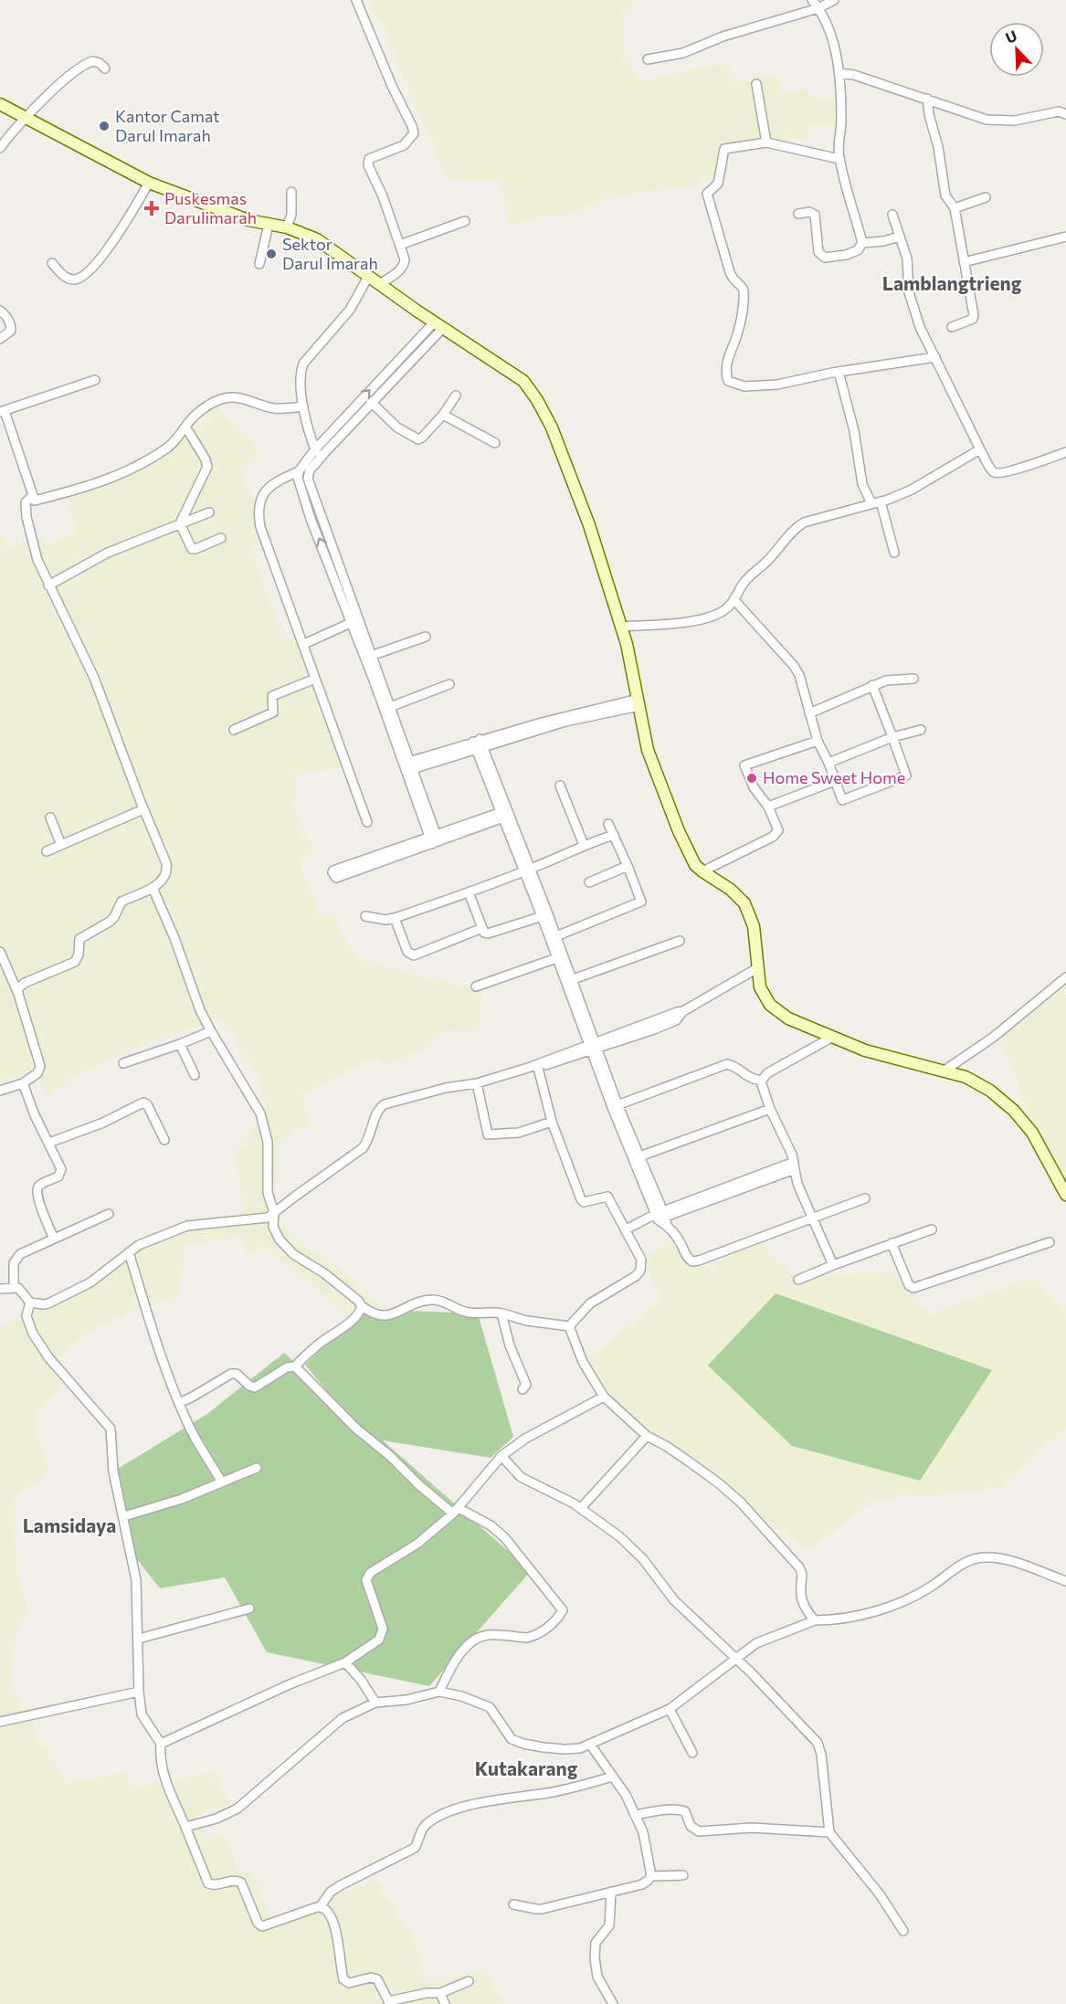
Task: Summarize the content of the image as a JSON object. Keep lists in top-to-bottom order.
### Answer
{
  "districts": ["Lamblangtrieng", "Lamsidaya", "Kutakarang"],
  "places": {
    "other": ["Kantor Camat Darul Imarah", "Sektor Darul Imarah", "Home Sweet Home"],
    "health": ["Puskesmas Darulimarah"]
  },
  "north": "top left"
}
